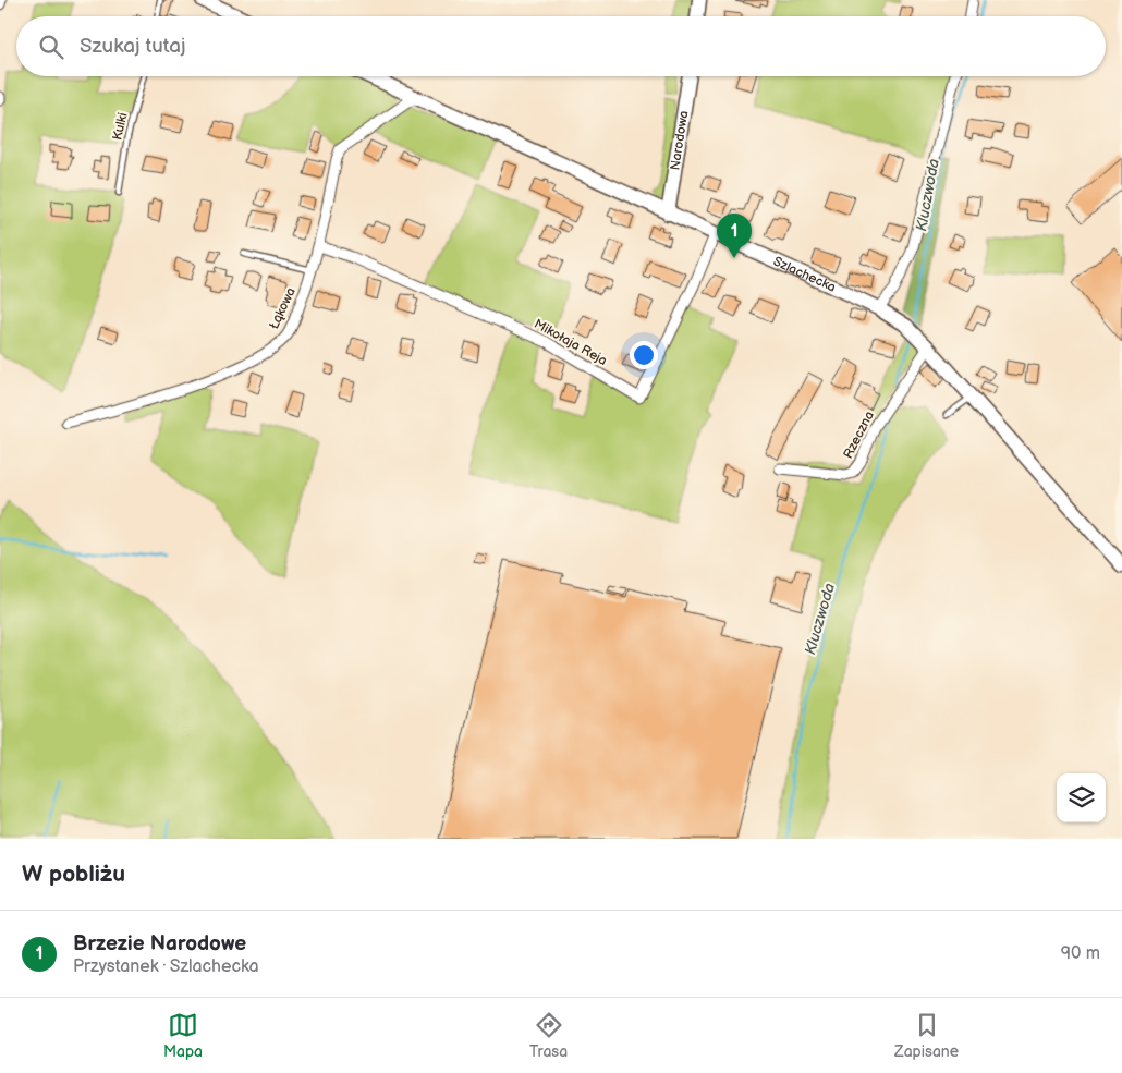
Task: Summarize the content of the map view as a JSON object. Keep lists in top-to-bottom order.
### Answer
{
  "streets": {
    "street": [
      "Narodowa",
      "Szlachecka",
      "Łąkowa",
      "Mikołaja Reja",
      "Rzeczna"
    ],
    "lane": ["Kulki"]
  },
  "crossings": [
    ["Narodowa", "Szlachecka"],
    ["Szlachecka", "Łąkowa"],
    ["Szlachecka", "Mikołaja Reja"],
    ["Szlachecka", "Rzeczna"],
    ["Łąkowa", "Mikołaja Reja"]
  ],
  "water": ["Kluczwoda"],
  "page": {
    "search": "Szukaj tutaj",
    "pins": "1",
    "heading": "W pobliżu",
    "list": [
      {
        "mark": "1",
        "name": "Brzezie Narodowe",
        "note": "Przystanek · Szlachecka",
        "value": "90 m"
      }
    ],
    "nav": ["Mapa", "Trasa", "Zapisane"]
  }
}
